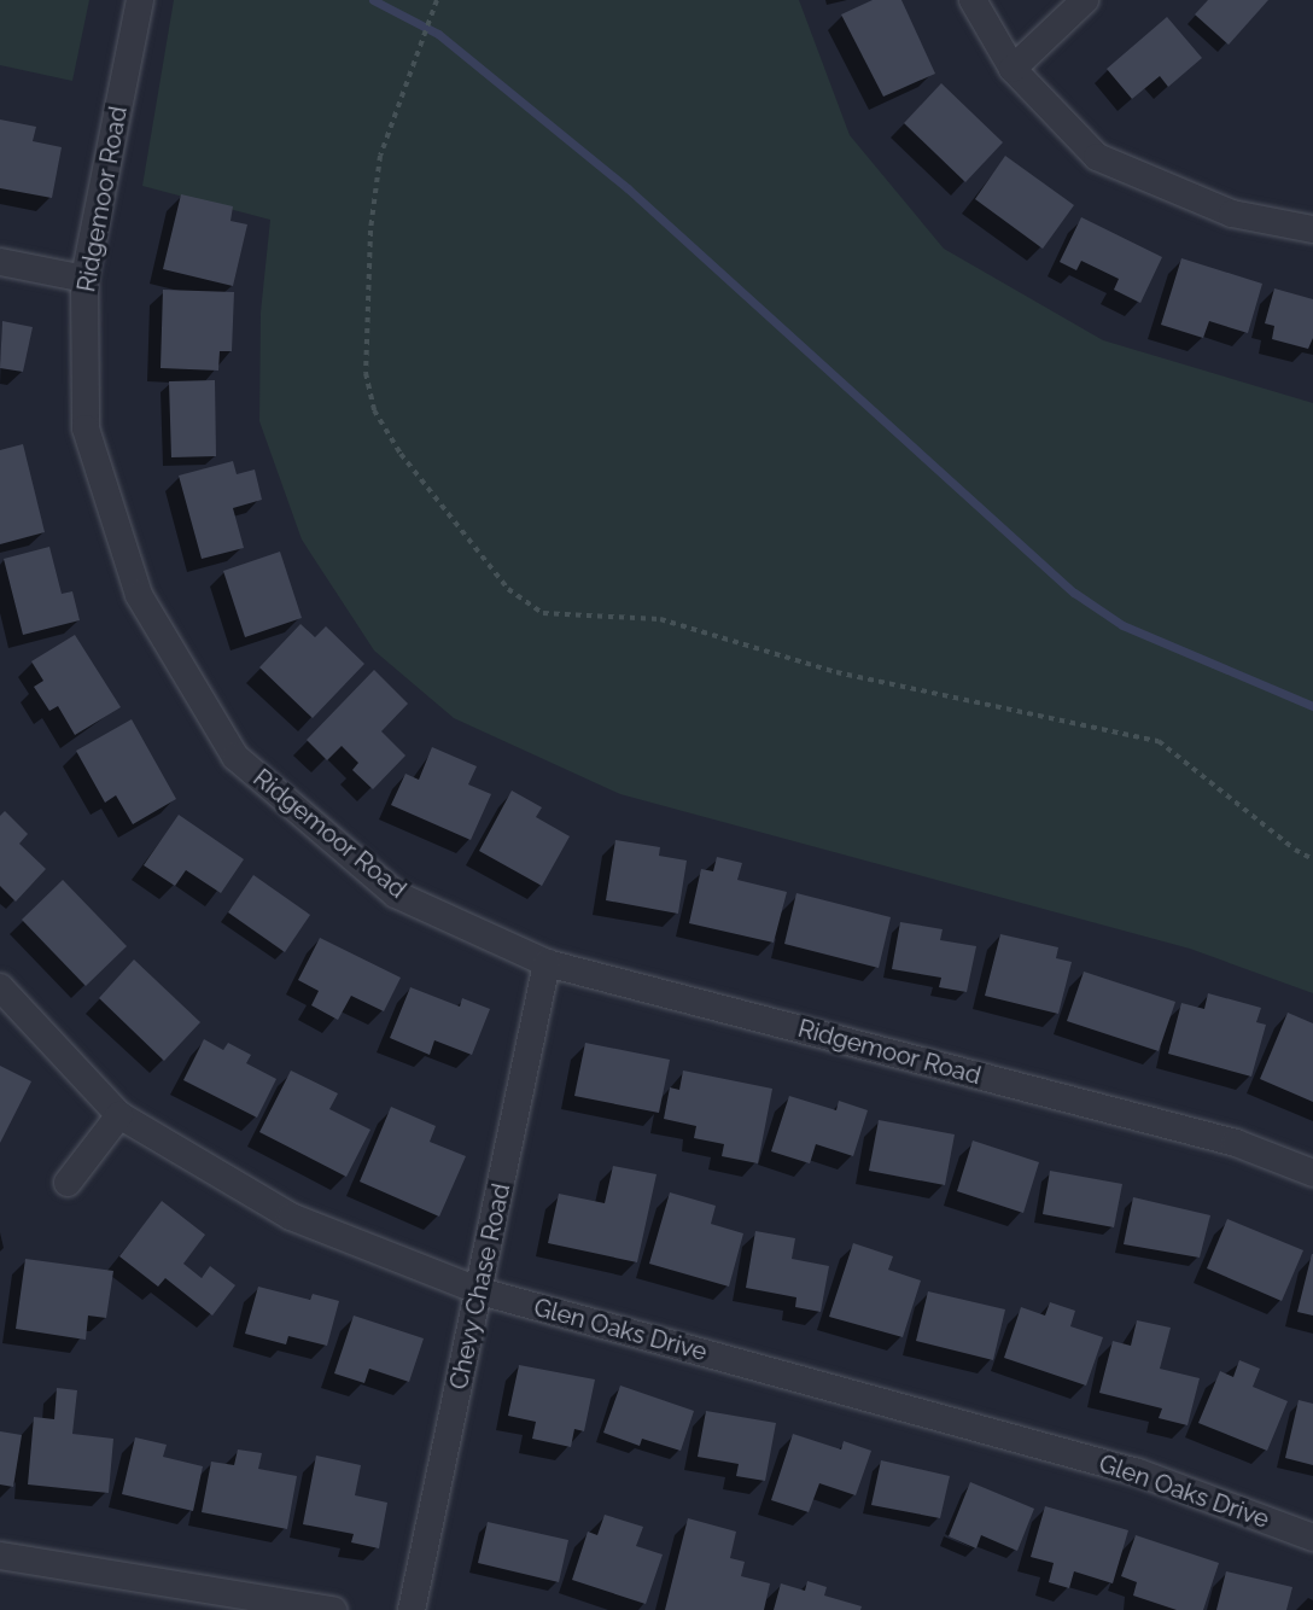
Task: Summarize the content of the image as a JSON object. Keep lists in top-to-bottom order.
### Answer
{
  "streets": {
    "street": ["Ridgemoor Road", "Chevy Chase Road", "Glen Oaks Drive"]
  },
  "crossings": [
    ["Ridgemoor Road", "Chevy Chase Road"],
    ["Chevy Chase Road", "Glen Oaks Drive"]
  ]
}
